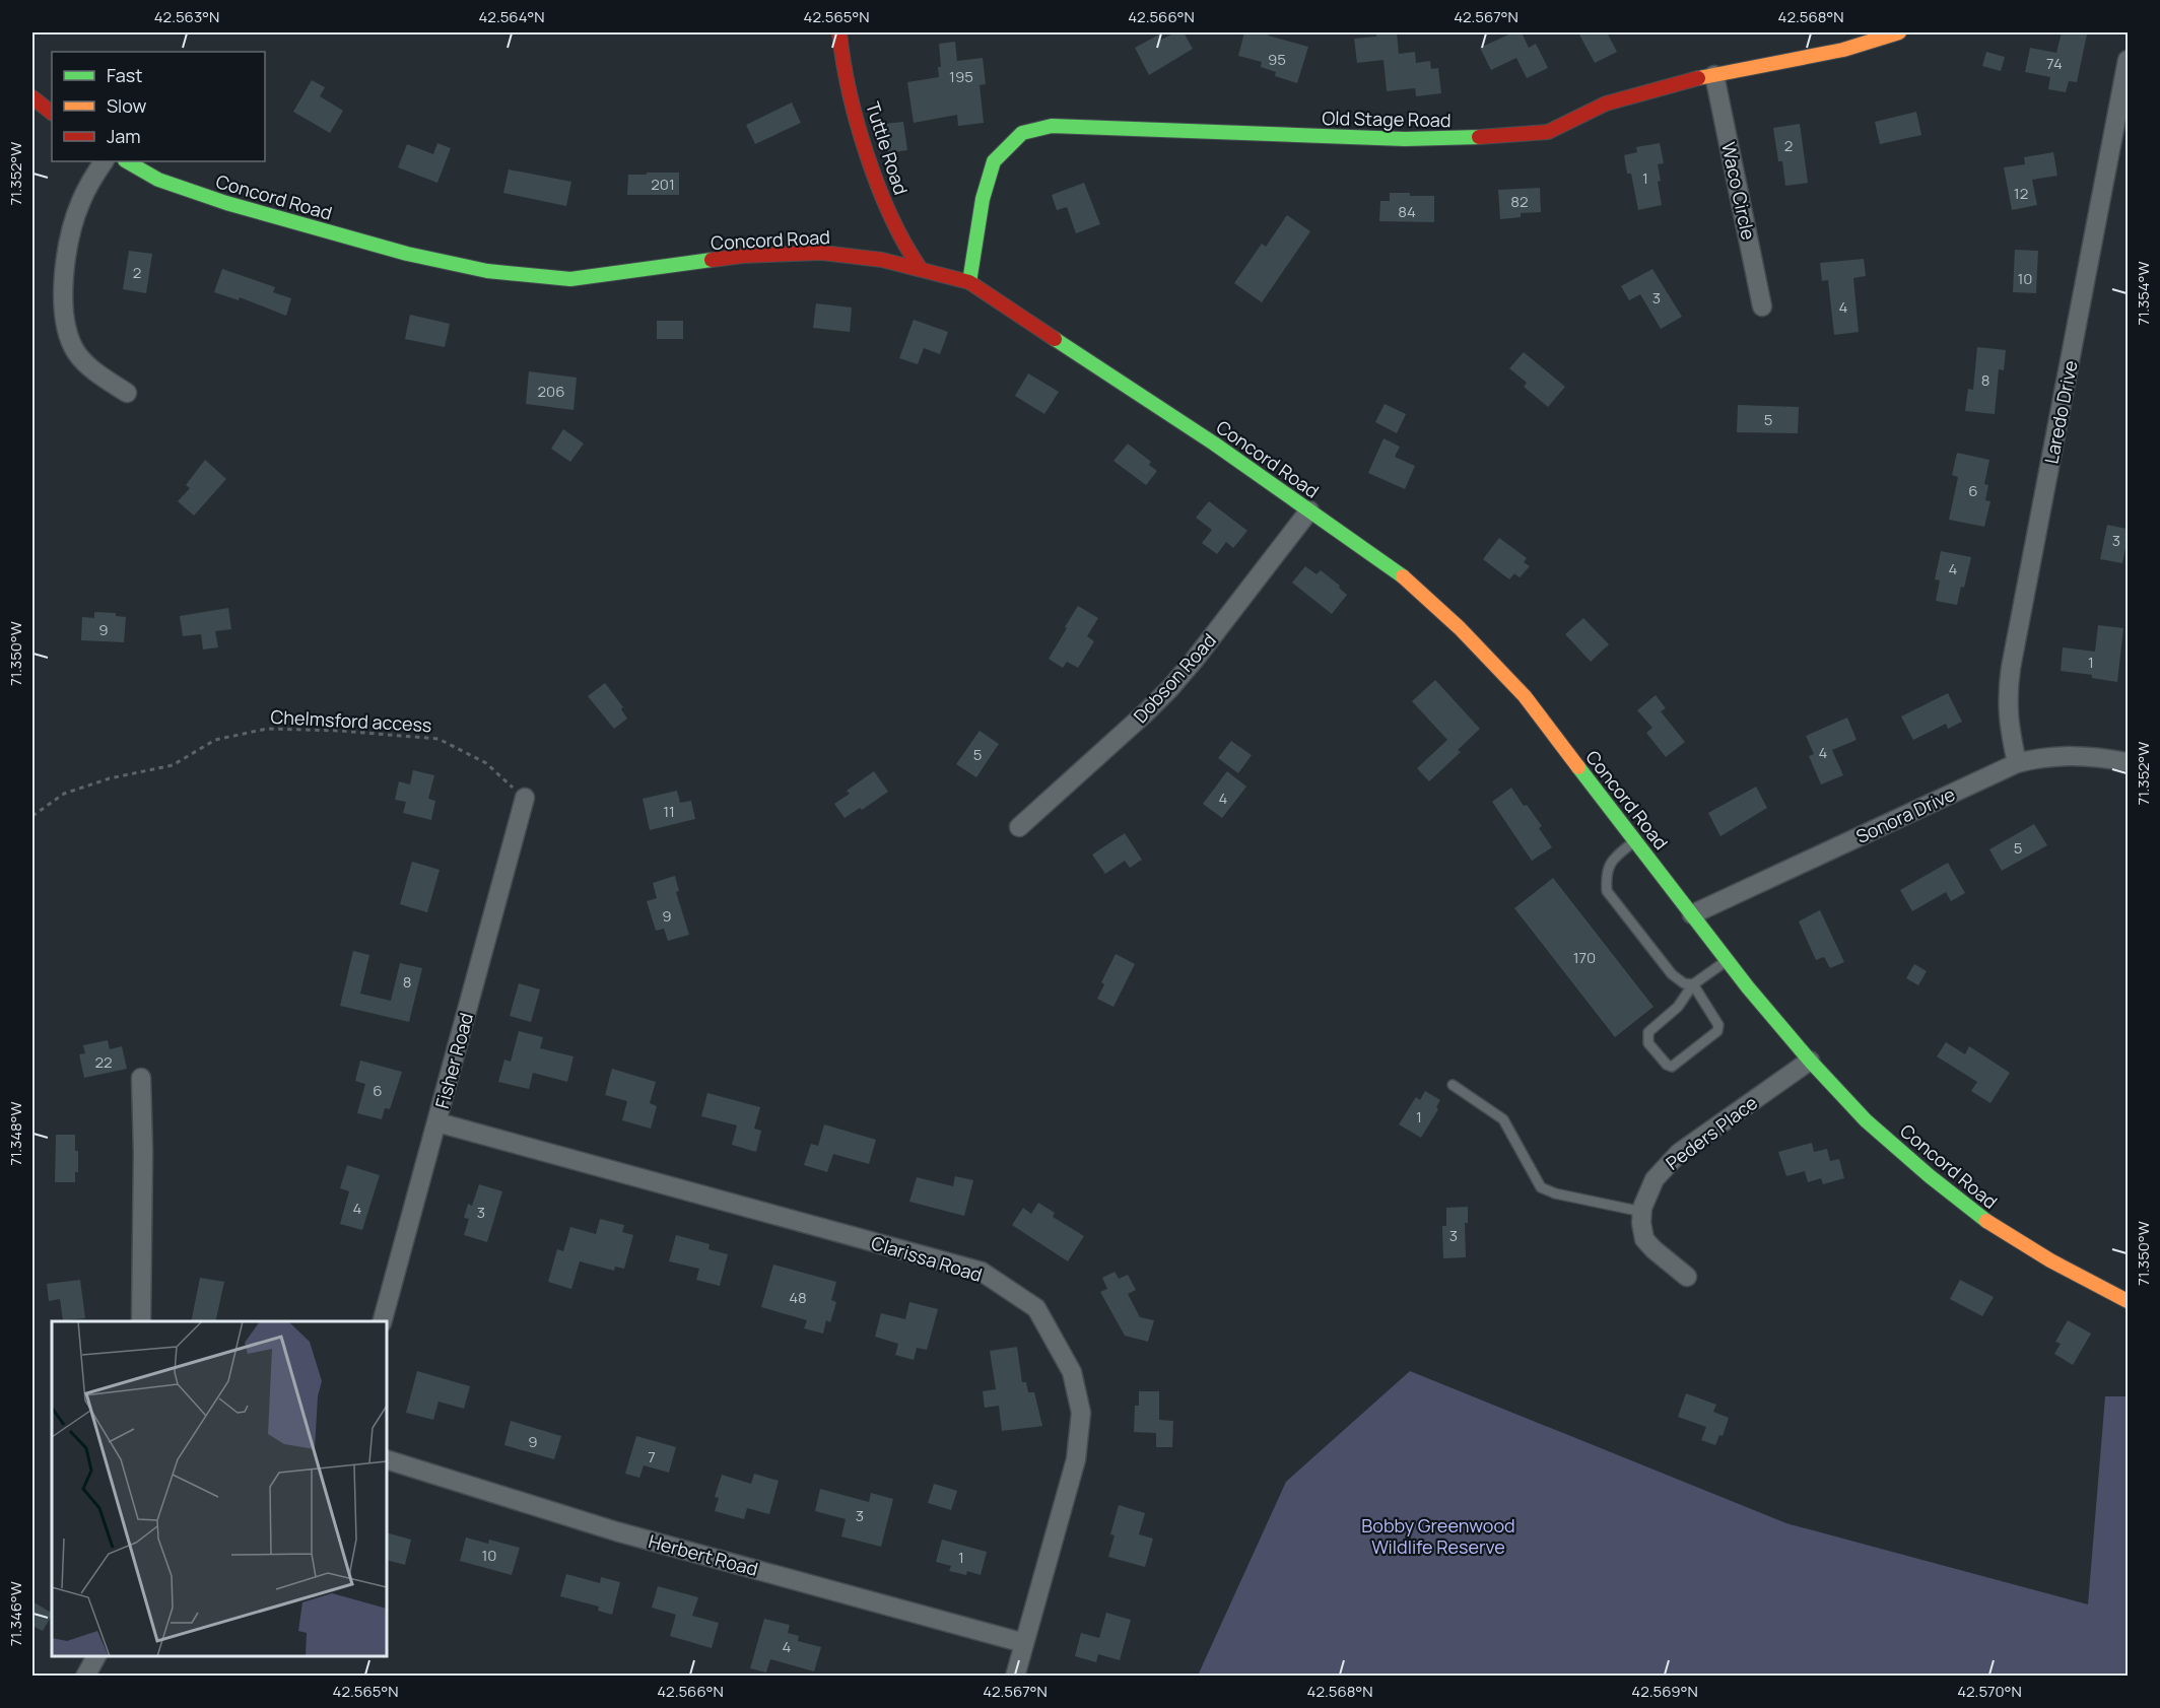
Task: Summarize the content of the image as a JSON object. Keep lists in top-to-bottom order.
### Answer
{
  "streets": {
    "main road": ["Old Stage Road", "Tuttle Road", "Concord Road"],
    "street": [
      "Waco Circle",
      "Laredo Drive",
      "Dobson Road",
      "Sonora Drive",
      "Fisher Road",
      "Peders Place",
      "Clarissa Road",
      "Herbert Road"
    ],
    "path": ["Chelmsford access"]
  },
  "crossings": [
    ["Old Stage Road", "Waco Circle"],
    ["Old Stage Road", "Concord Road"],
    ["Tuttle Road", "Concord Road"],
    ["Concord Road", "Dobson Road"],
    ["Concord Road", "Sonora Drive"],
    ["Concord Road", "Peders Place"],
    ["Laredo Drive", "Sonora Drive"],
    ["Chelmsford access", "Fisher Road"],
    ["Fisher Road", "Clarissa Road"],
    ["Clarissa Road", "Herbert Road"]
  ],
  "parks": ["Bobby Greenwood Wildlife Reserve"],
  "house_numbers": [
    "95",
    "74",
    "195",
    "2",
    "1",
    "201",
    "12",
    "82",
    "84",
    "2",
    "10",
    "3",
    "4",
    "8",
    "206",
    "5",
    "6",
    "3",
    "4",
    "9",
    "1",
    "4",
    "5",
    "4",
    "11",
    "5",
    "9",
    "170",
    "8",
    "22",
    "6",
    "1",
    "4",
    "3",
    "3",
    "48",
    "9",
    "7",
    "3",
    "10",
    "1",
    "4"
  ],
  "legend": ["Fast", "Slow", "Jam"],
  "coordinates": [
    "42.563°N",
    "42.564°N",
    "42.565°N",
    "42.566°N",
    "42.567°N",
    "42.568°N",
    "71.352°W",
    "71.354°W",
    "71.350°W",
    "71.348°W",
    "71.346°W",
    "42.569°N",
    "42.570°N"
  ]
}
